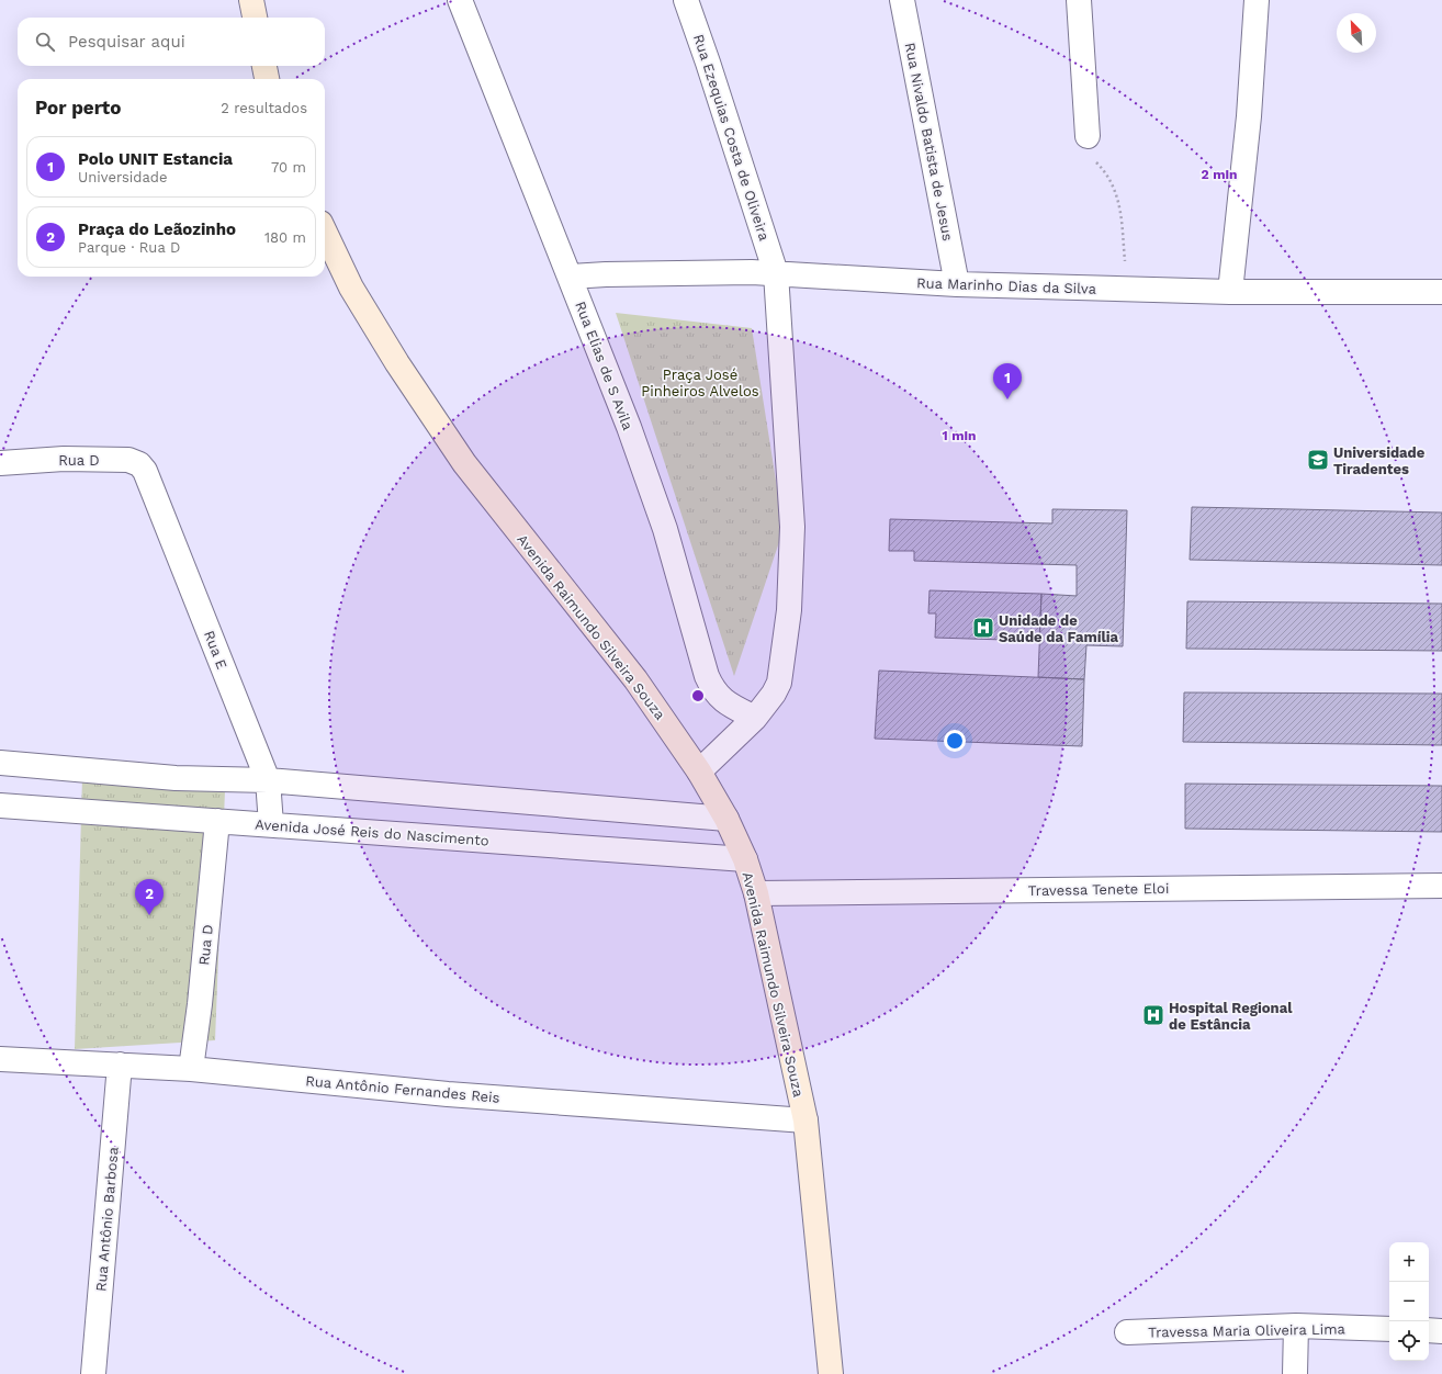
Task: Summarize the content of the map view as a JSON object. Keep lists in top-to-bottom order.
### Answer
{
  "streets": {
    "street": [
      "Rua Ezequias Costa de Oliveira",
      "Rua Nivaldo Batista de Jesus",
      "Rua Marinho Dias da Silva",
      "Rua Elias de S Avila",
      "Rua D",
      "Avenida Raimundo Silveira Souza",
      "Rua E",
      "Avenida José Reis do Nascimento",
      "Travessa Tenete Eloi",
      "Rua Antônio Fernandes Reis",
      "Rua Antônio Barbosa",
      "Travessa Maria Oliveira Lima"
    ]
  },
  "crossings": [
    ["Rua Ezequias Costa de Oliveira", "Rua Marinho Dias da Silva"],
    ["Rua Ezequias Costa de Oliveira", "Rua Elias de S Avila"],
    ["Rua Ezequias Costa de Oliveira", "Avenida Raimundo Silveira Souza"],
    ["Rua Nivaldo Batista de Jesus", "Rua Marinho Dias da Silva"],
    ["Rua Marinho Dias da Silva", "Rua Elias de S Avila"],
    ["Rua D", "Rua E"],
    ["Rua D", "Avenida José Reis do Nascimento"],
    ["Rua D", "Rua Antônio Fernandes Reis"],
    ["Avenida Raimundo Silveira Souza", "Avenida José Reis do Nascimento"],
    ["Avenida Raimundo Silveira Souza", "Travessa Tenete Eloi"],
    ["Avenida Raimundo Silveira Souza", "Rua Antônio Fernandes Reis"],
    ["Rua E", "Avenida José Reis do Nascimento"],
    ["Rua Antônio Fernandes Reis", "Rua Antônio Barbosa"]
  ],
  "parks": ["Praça José Pinheiros Alvelos"],
  "places": {
    "school or university": ["Universidade Tiradentes"],
    "hospital": ["Unidade de Saúde da Família", "Hospital Regional de Estância"]
  },
  "north": "top left",
  "page": {
    "search": "Pesquisar aqui",
    "heading": ["Por perto", "2 resultados"],
    "list": [
      {
        "mark": "1",
        "name": "Polo UNIT Estancia",
        "note": "Universidade",
        "value": "70 m"
      },
      {
        "mark": "2",
        "name": "Praça do Leãozinho",
        "note": "Parque · Rua D",
        "value": "180 m"
      }
    ],
    "pins": ["1", "2"],
    "map_buttons": ["+", "−"]
  },
  "rings": ["2 min", "1 min"]
}
